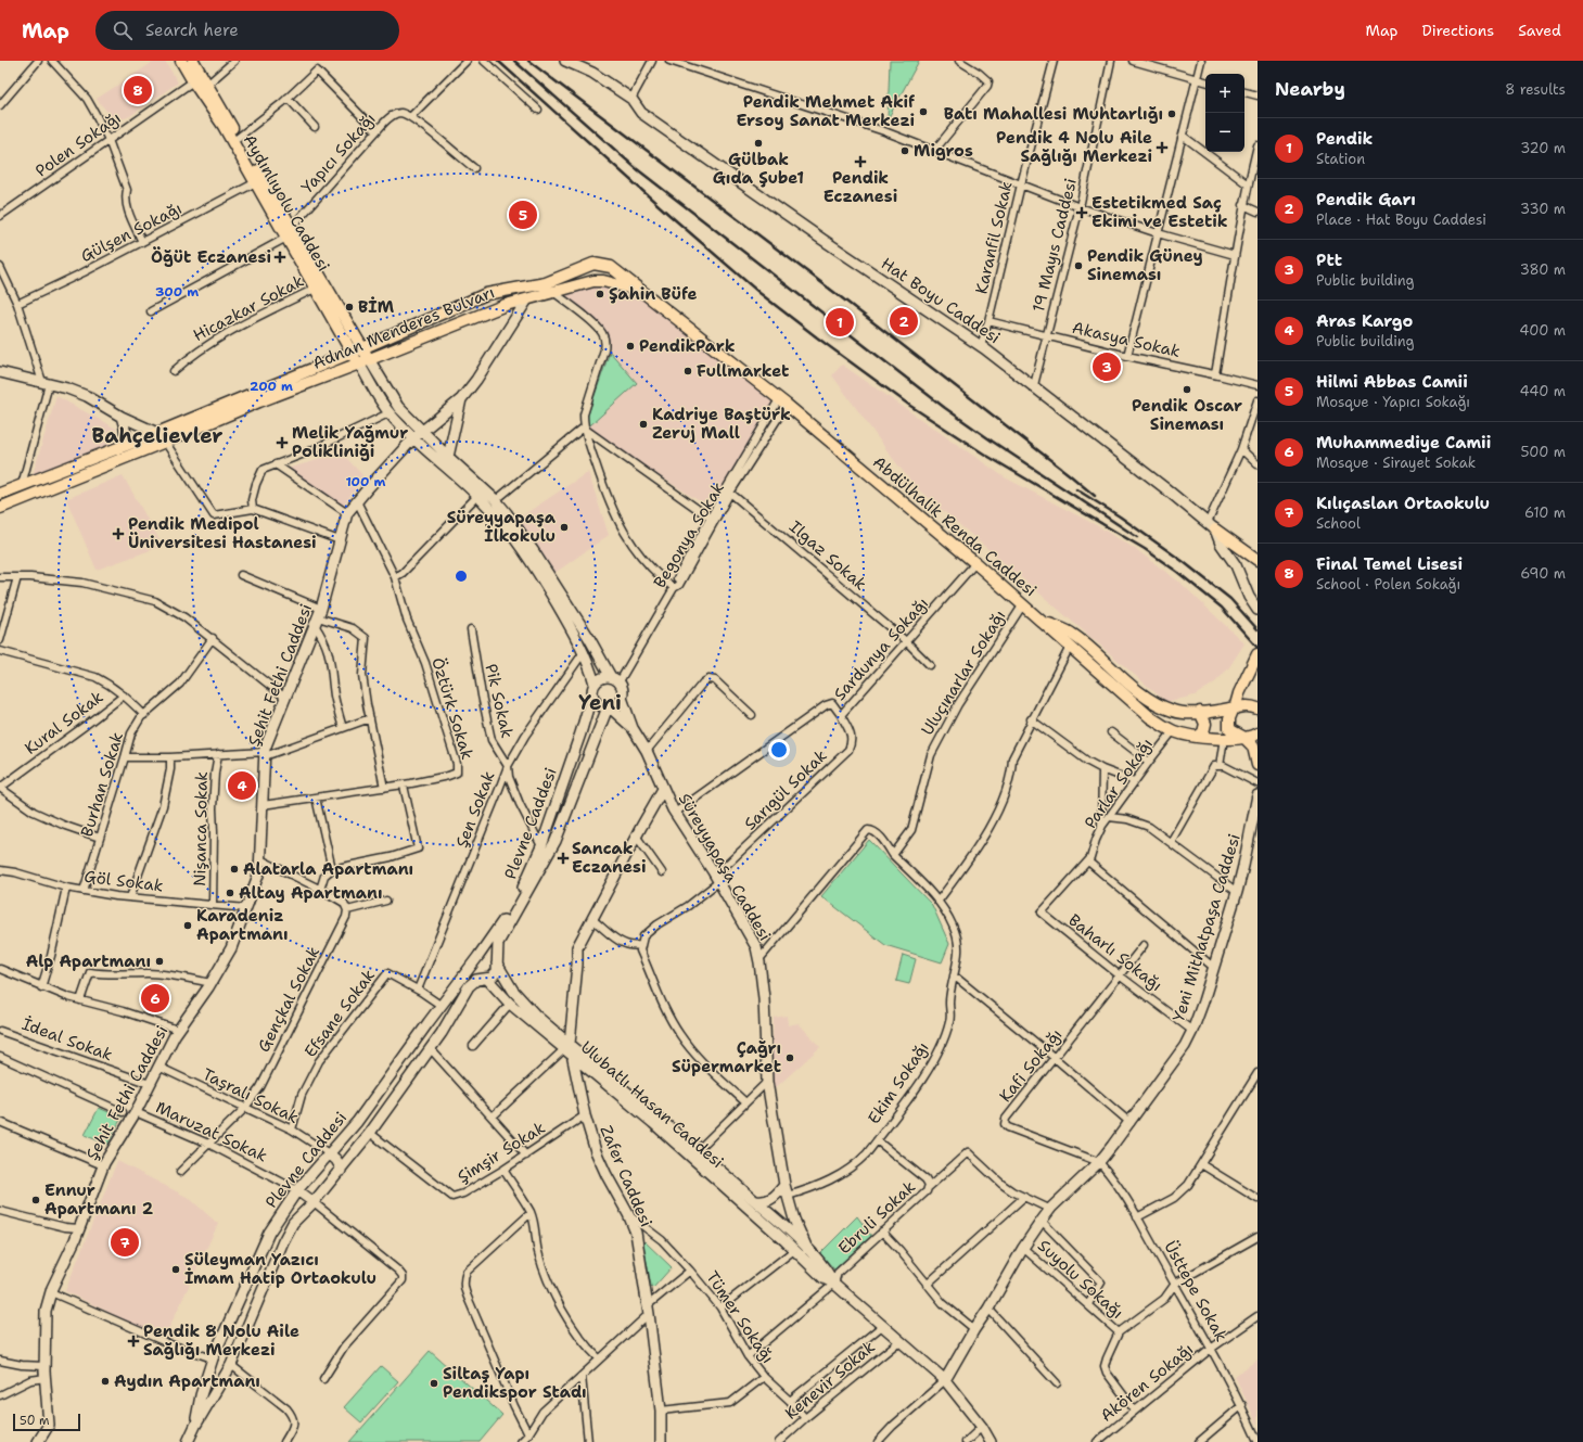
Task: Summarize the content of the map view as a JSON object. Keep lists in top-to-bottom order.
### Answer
{
  "streets": {
    "main road": ["Aydınlıyolu Caddesi", "Adnan Menderes Bulvarı", "Abdülhalik Renda Caddesi"],
    "street": [
      "Polen Sokağı",
      "Yapıcı Sokağı",
      "Gülşen Sokağı",
      "Karanfil Sokak",
      "19 Mayıs Caddesi",
      "Hat Boyu Caddesi",
      "Hicazkar Sokak",
      "Akasya Sokak",
      "Begonya Sokak",
      "Ilgaz Sokak",
      "Sardunya Sokağı",
      "Uluçınarlar Sokağı",
      "Şehit Fethi Caddesi",
      "Pik Sokak",
      "Öztürk Sokak",
      "Kural Sokak",
      "Parlar Sokağı",
      "Burhan Sokak",
      "Sarıgül Sokak",
      "Şen Sokak",
      "Plevne Caddesi",
      "Nişanca Sokak",
      "Süreyyapaşa Caddesi",
      "Göl Sokak",
      "Yeni Mithatpaşa Caddesi",
      "Baharlı Sokağı",
      "Gençkal Sokak",
      "Efsane Sokak",
      "İdeal Sokak",
      "Kafi Sokağı",
      "Ekim Sokağı",
      "Taşralı Sokak",
      "Ulubatlı Hasan Caddesi",
      "Maruzat Sokak",
      "Şimşir Sokak",
      "Zafer Caddesi",
      "Ebruli Sokak",
      "Suyolu Sokağı",
      "Üsttepe Sokak",
      "Tümer Sokağı",
      "Kenevir Sokak",
      "Akören Sokağı"
    ]
  },
  "crossings": [
    ["Polen Sokağı", "Aydınlıyolu Caddesi"],
    ["Yapıcı Sokağı", "Aydınlıyolu Caddesi"],
    ["Aydınlıyolu Caddesi", "Gülşen Sokağı"],
    ["Aydınlıyolu Caddesi", "Hicazkar Sokak"],
    ["Aydınlıyolu Caddesi", "Adnan Menderes Bulvarı"],
    ["Karanfil Sokak", "Hat Boyu Caddesi"],
    ["Karanfil Sokak", "Akasya Sokak"],
    ["19 Mayıs Caddesi", "Hat Boyu Caddesi"],
    ["19 Mayıs Caddesi", "Akasya Sokak"],
    ["Adnan Menderes Bulvarı", "Abdülhalik Renda Caddesi"],
    ["Adnan Menderes Bulvarı", "Şehit Fethi Caddesi"],
    ["Abdülhalik Renda Caddesi", "Begonya Sokak"],
    ["Abdülhalik Renda Caddesi", "Sardunya Sokağı"],
    ["Abdülhalik Renda Caddesi", "Uluçınarlar Sokağı"],
    ["Abdülhalik Renda Caddesi", "Parlar Sokağı"],
    ["Begonya Sokak", "Ilgaz Sokak"],
    ["Begonya Sokak", "Plevne Caddesi"],
    ["Ilgaz Sokak", "Sardunya Sokağı"],
    ["Sardunya Sokağı", "Sarıgül Sokak"],
    ["Sardunya Sokağı", "Süreyyapaşa Caddesi"],
    ["Uluçınarlar Sokağı", "Ekim Sokağı"],
    ["Şehit Fethi Caddesi", "Öztürk Sokak"],
    ["Şehit Fethi Caddesi", "Göl Sokak"],
    ["Şehit Fethi Caddesi", "İdeal Sokak"],
    ["Şehit Fethi Caddesi", "Taşralı Sokak"],
    ["Şehit Fethi Caddesi", "Maruzat Sokak"],
    ["Pik Sokak", "Şen Sokak"],
    ["Pik Sokak", "Plevne Caddesi"],
    ["Parlar Sokağı", "Baharlı Sokağı"],
    ["Burhan Sokak", "Göl Sokak"],
    ["Sarıgül Sokak", "Süreyyapaşa Caddesi"],
    ["Şen Sokak", "Efsane Sokak"],
    ["Plevne Caddesi", "Efsane Sokak"],
    ["Plevne Caddesi", "Taşralı Sokak"],
    ["Plevne Caddesi", "Ulubatlı Hasan Caddesi"],
    ["Plevne Caddesi", "Maruzat Sokak"],
    ["Plevne Caddesi", "Şimşir Sokak"],
    ["Nişanca Sokak", "Göl Sokak"],
    ["Süreyyapaşa Caddesi", "Yeni Mithatpaşa Caddesi"],
    ["Süreyyapaşa Caddesi", "Ekim Sokağı"],
    ["Süreyyapaşa Caddesi", "Ulubatlı Hasan Caddesi"],
    ["Süreyyapaşa Caddesi", "Zafer Caddesi"],
    ["Süreyyapaşa Caddesi", "Ebruli Sokak"],
    ["Süreyyapaşa Caddesi", "Kenevir Sokak"],
    ["Yeni Mithatpaşa Caddesi", "Baharlı Sokağı"],
    ["Yeni Mithatpaşa Caddesi", "Kafi Sokağı"],
    ["Yeni Mithatpaşa Caddesi", "Suyolu Sokağı"],
    ["Yeni Mithatpaşa Caddesi", "Üsttepe Sokak"],
    ["Baharlı Sokağı", "Kafi Sokağı"],
    ["Gençkal Sokak", "Taşralı Sokak"],
    ["Gençkal Sokak", "Maruzat Sokak"],
    ["Efsane Sokak", "Taşralı Sokak"],
    ["Kafi Sokağı", "Üsttepe Sokak"],
    ["Ekim Sokağı", "Ebruli Sokak"],
    ["Ulubatlı Hasan Caddesi", "Zafer Caddesi"],
    ["Şimşir Sokak", "Zafer Caddesi"],
    ["Zafer Caddesi", "Tümer Sokağı"],
    ["Ebruli Sokak", "Tümer Sokağı"],
    ["Üsttepe Sokak", "Akören Sokağı"],
    ["Tümer Sokağı", "Kenevir Sokak"]
  ],
  "districts": ["Bahçelievler", "Yeni"],
  "places": {
    "other": [
      "Pendik Mehmet Akif Ersoy Sanat Merkezi",
      "Batı Mahallesi Muhtarlığı",
      "Gülbak Gıda Şube1",
      "Migros",
      "Pendik Güney Sineması",
      "Şahin Büfe",
      "BİM",
      "PendikPark",
      "Fullmarket",
      "Pendik Oscar Sineması",
      "Kadriye Baştürk Zeruj Mall",
      "Süreyyapaşa İlkokulu",
      "Alatarla Apartmanı",
      "Altay Apartmanı",
      "Karadeniz Apartmanı",
      "Alp Apartmanı",
      "Çağrı Süpermarket",
      "Ennur Apartmanı 2",
      "Süleyman Yazıcı İmam Hatip Ortaokulu",
      "Aydın Apartmanı",
      "Siltaş Yapı Pendikspor Stadı"
    ],
    "health": [
      "Pendik 4 Nolu Aile Sağlığı Merkezi",
      "Pendik Eczanesi",
      "Estetikmed Saç Ekimi ve Estetik",
      "Öğüt Eczanesi",
      "Melik Yağmur Polikliniği",
      "Pendik Medipol Üniversitesi Hastanesi",
      "Sancak Eczanesi",
      "Pendik 8 Nolu Aile Sağlığı Merkezi"
    ]
  },
  "scale_bar": "50 m",
  "page": {
    "header": "Map",
    "search": "Search here",
    "nav": ["Map", "Directions", "Saved"],
    "heading": ["Nearby", "8 results"],
    "map_buttons": ["+", "−"],
    "pins": [
      "8",
      "5",
      "2",
      "1",
      "3",
      "4",
      "6",
      "7"
    ],
    "list": [
      {
        "mark": "1",
        "name": "Pendik",
        "note": "Station",
        "value": "320 m"
      },
      {
        "mark": "2",
        "name": "Pendik Garı",
        "note": "Place · Hat Boyu Caddesi",
        "value": "330 m"
      },
      {
        "mark": "3",
        "name": "Ptt",
        "note": "Public building",
        "value": "380 m"
      },
      {
        "mark": "4",
        "name": "Aras Kargo",
        "note": "Public building",
        "value": "400 m"
      },
      {
        "mark": "5",
        "name": "Hilmi Abbas Camii",
        "note": "Mosque · Yapıcı Sokağı",
        "value": "440 m"
      },
      {
        "mark": "6",
        "name": "Muhammediye Camii",
        "note": "Mosque · Sirayet Sokak",
        "value": "500 m"
      },
      {
        "mark": "7",
        "name": "Kılıçaslan Ortaokulu",
        "note": "School",
        "value": "610 m"
      },
      {
        "mark": "8",
        "name": "Final Temel Lisesi",
        "note": "School · Polen Sokağı",
        "value": "690 m"
      }
    ],
    "scale": "50 m"
  },
  "rings": ["300 m", "200 m", "100 m"]
}
